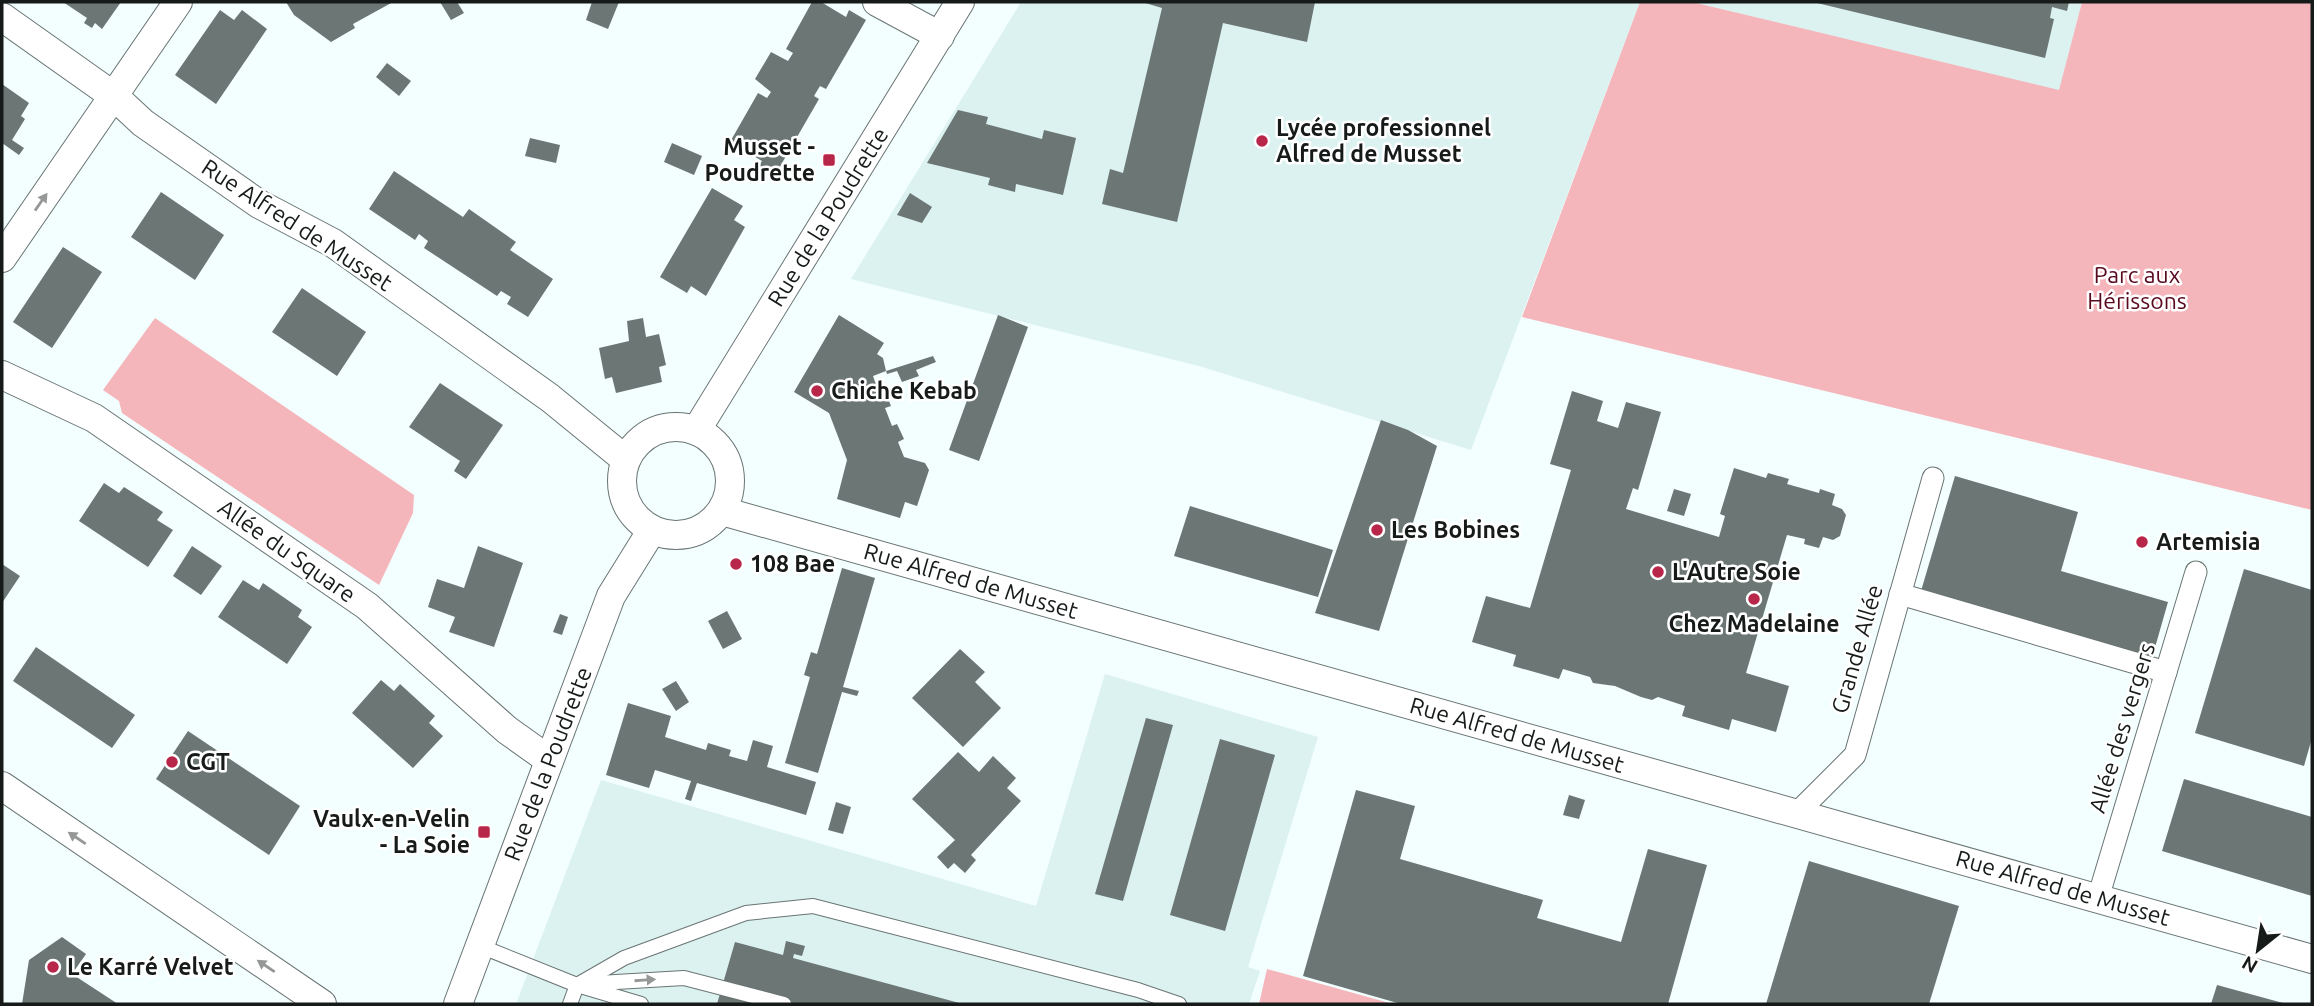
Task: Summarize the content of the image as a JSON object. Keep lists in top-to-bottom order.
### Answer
{
  "streets": {
    "street": [
      "Rue de la Poudrette",
      "Rue Alfred de Musset",
      "Allée du Square",
      "Grande Allée",
      "Allée des vergers"
    ]
  },
  "crossings": [
    ["Rue de la Poudrette", "Rue Alfred de Musset"],
    ["Rue de la Poudrette", "Allée du Square"],
    ["Rue Alfred de Musset", "Grande Allée"],
    ["Rue Alfred de Musset", "Allée des vergers"]
  ],
  "parks": ["Parc aux Hérissons"],
  "places": {
    "other": [
      "Lycée professionnel Alfred de Musset",
      "Chiche Kebab",
      "Les Bobines",
      "Artemisia",
      "108 Bae",
      "L'Autre Soie",
      "Chez Madelaine",
      "CGT",
      "Le Karré Velvet"
    ],
    "transit": ["Musset - Poudrette", "Vaulx-en-Velin - La Soie"]
  },
  "north": "bottom left"
}
